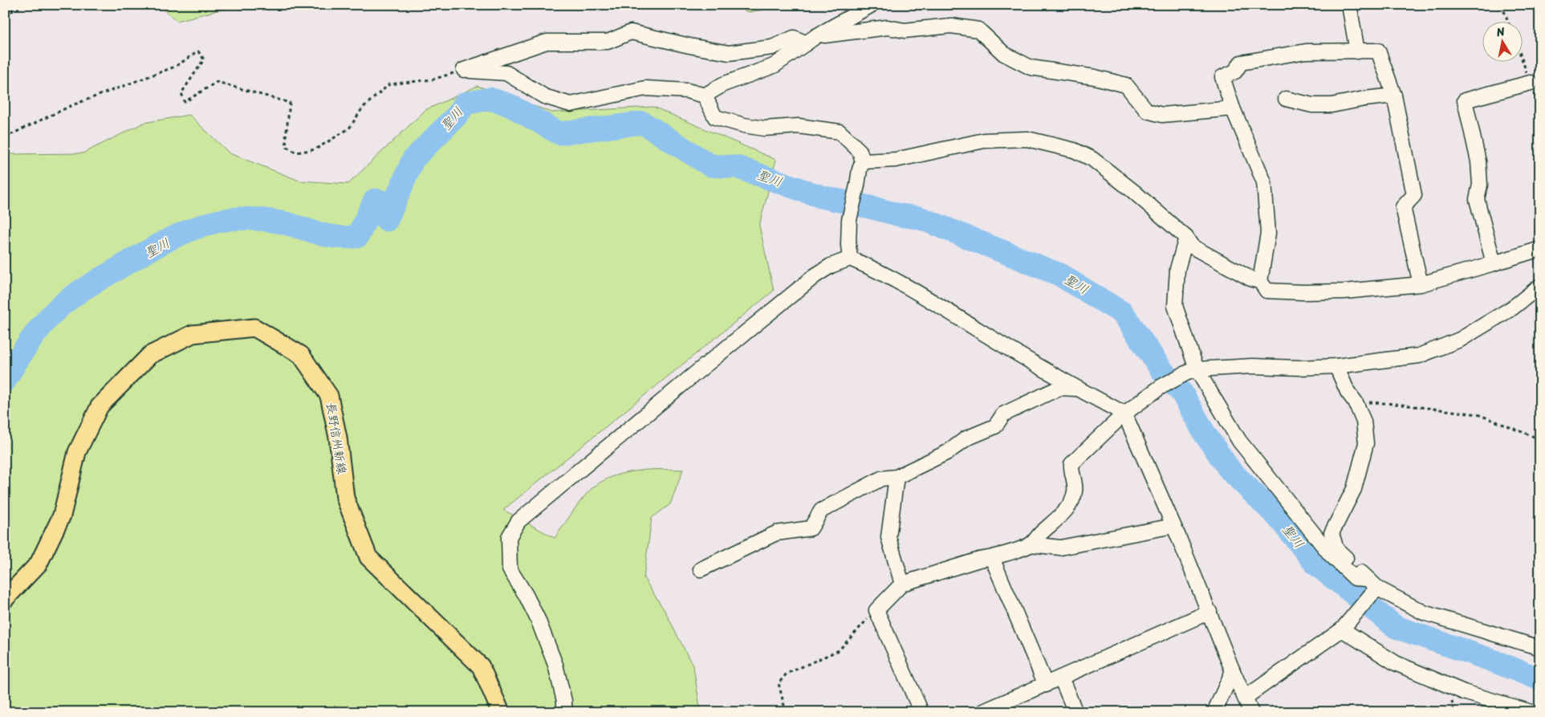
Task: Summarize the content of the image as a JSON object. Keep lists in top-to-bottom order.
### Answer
{
  "streets": {
    "main road": ["長野信州新線"]
  },
  "water": ["聖川"],
  "north": "top"
}
